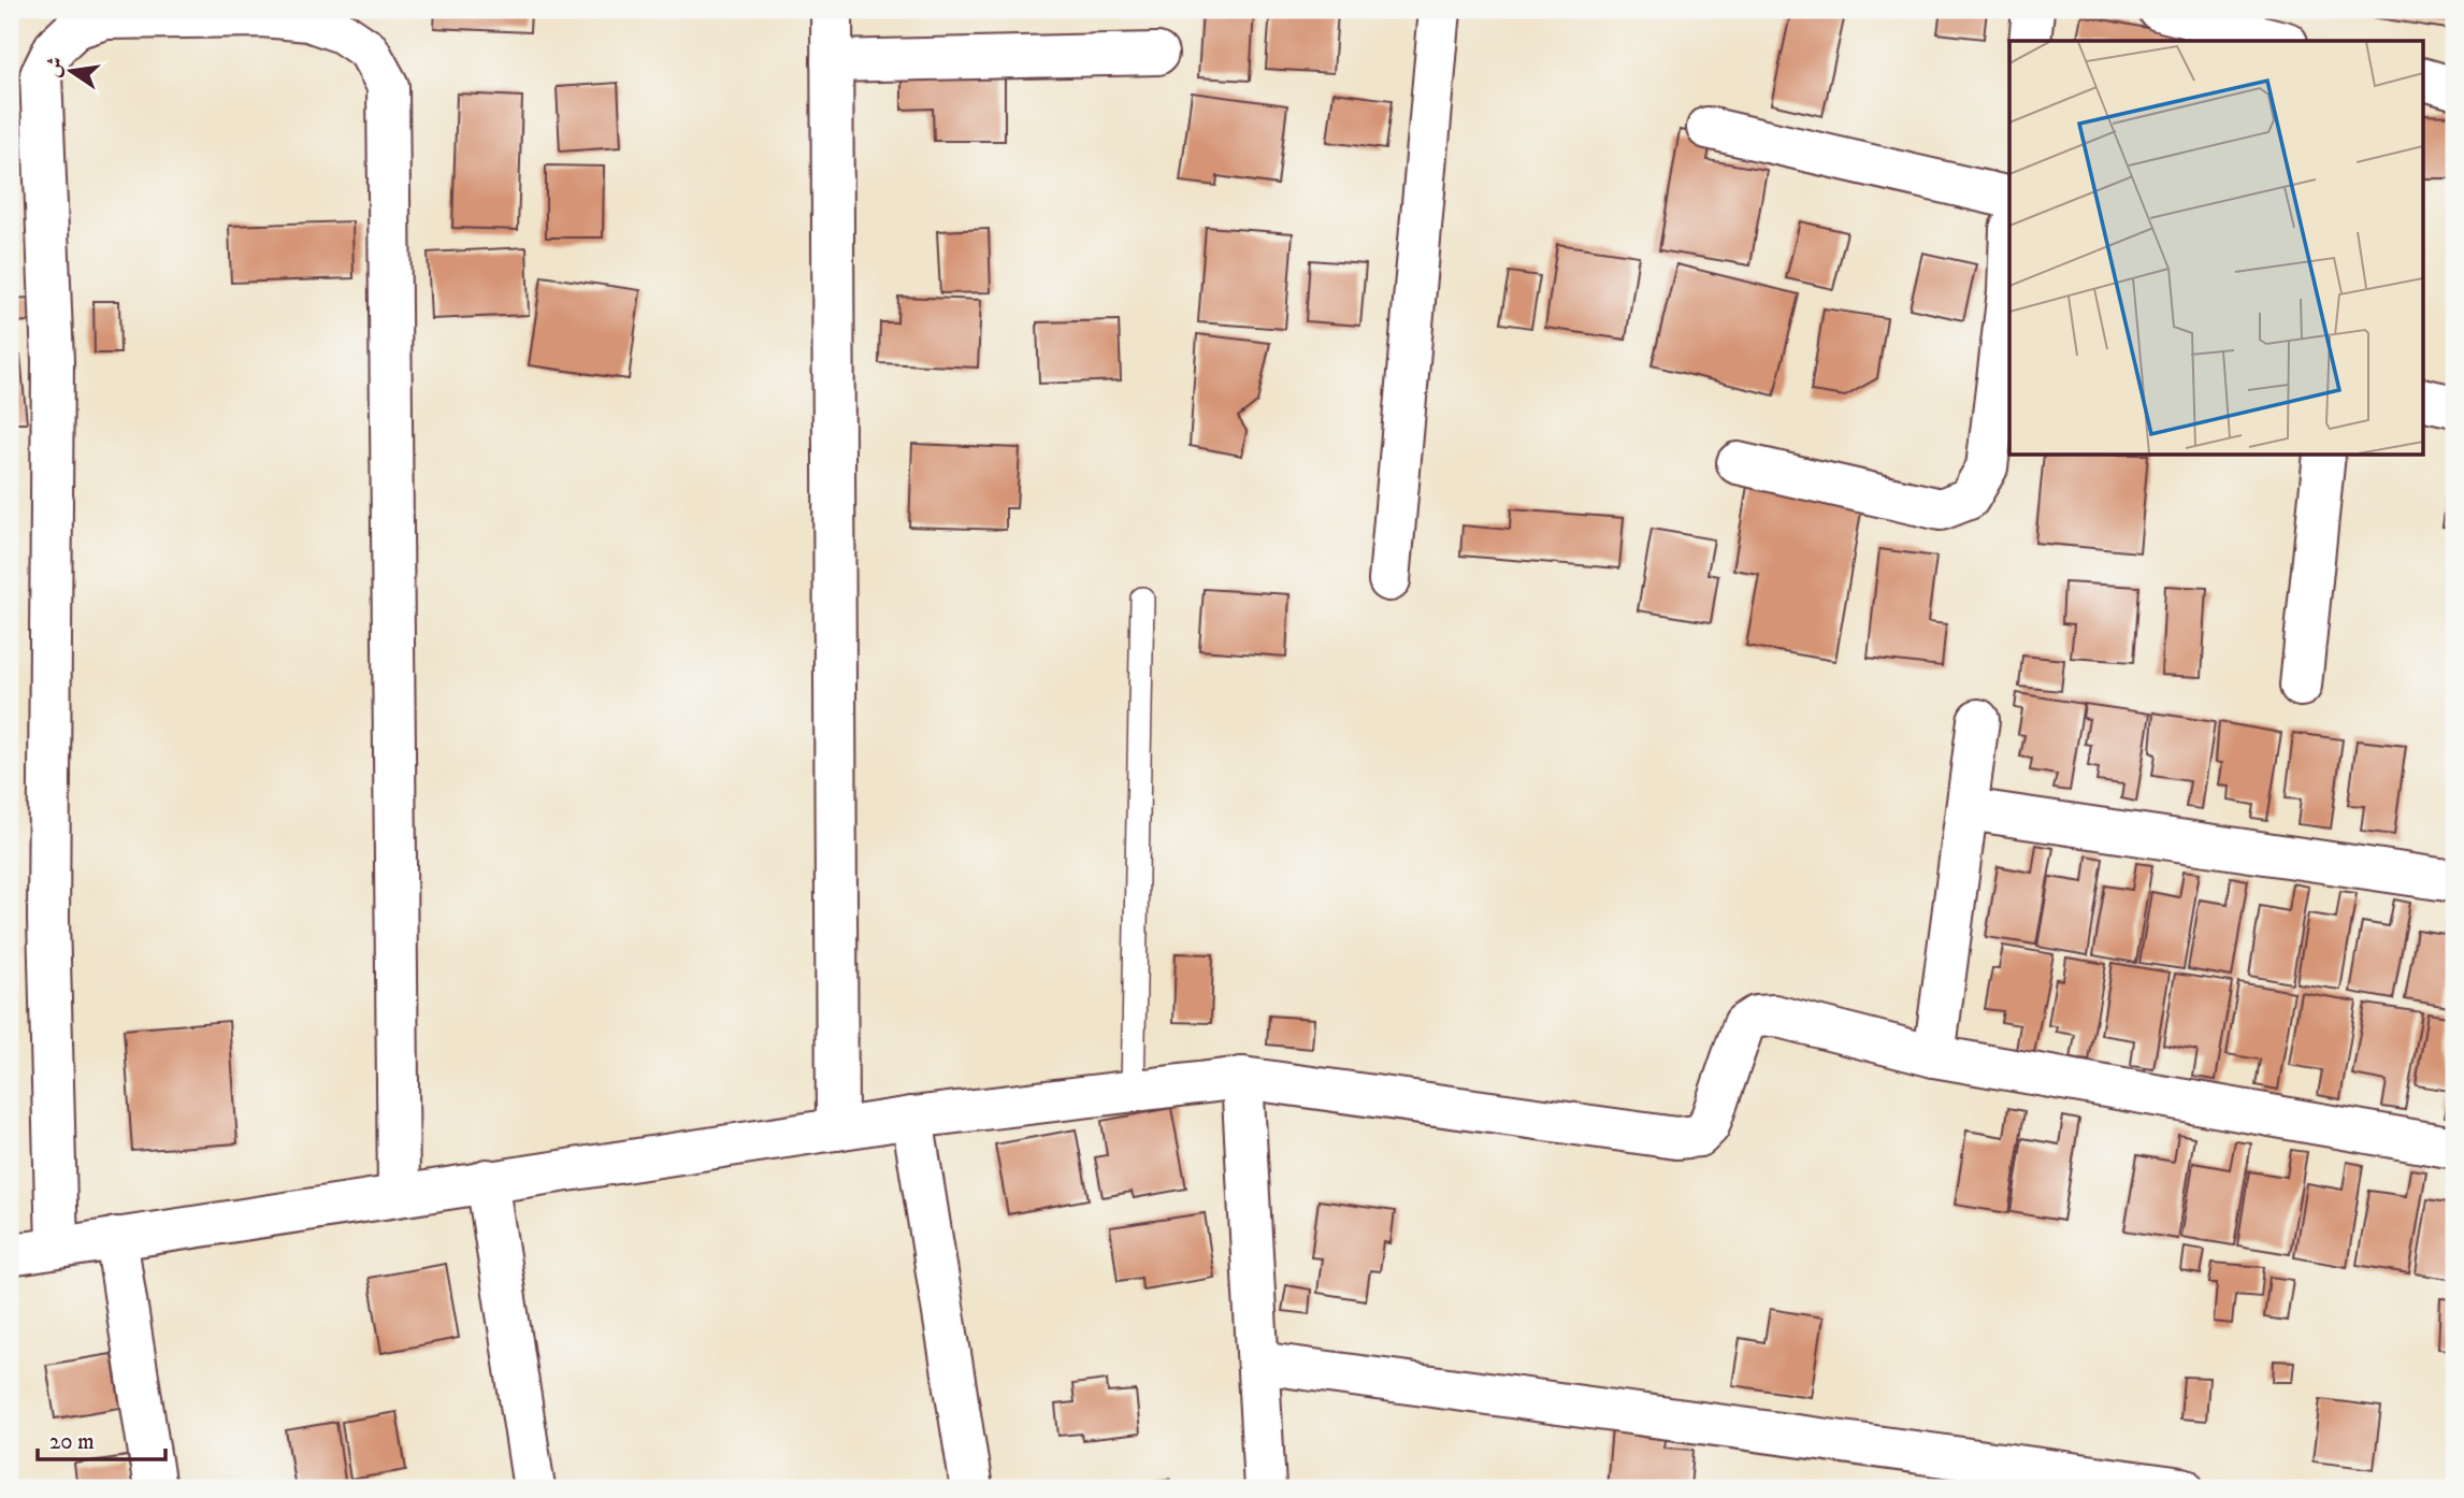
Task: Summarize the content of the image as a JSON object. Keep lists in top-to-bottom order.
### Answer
{
  "scale_bar": "20 m",
  "north": "left"
}
